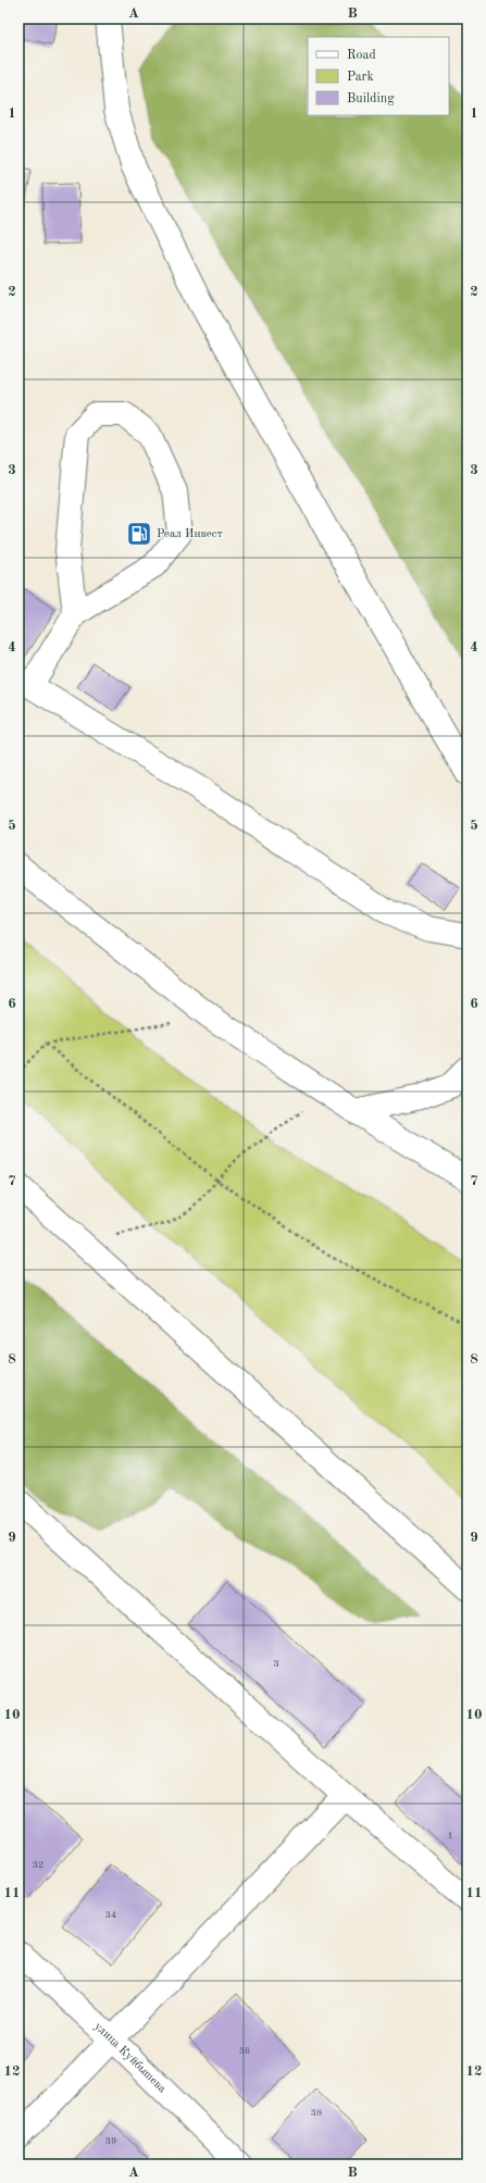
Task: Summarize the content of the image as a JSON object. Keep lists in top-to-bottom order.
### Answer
{
  "streets": {
    "street": ["улица Куйбышева"]
  },
  "places": {
    "fuel station": ["Реал Инвест"]
  },
  "house_numbers": [
    "3",
    "1",
    "32",
    "34",
    "36",
    "38",
    "39"
  ],
  "legend": ["Road", "Park", "Building"],
  "grid": {
    "columns": ["A", "B"],
    "rows": [
      "1",
      "2",
      "3",
      "4",
      "5",
      "6",
      "7",
      "8",
      "9",
      "10",
      "11",
      "12"
    ]
  }
}
